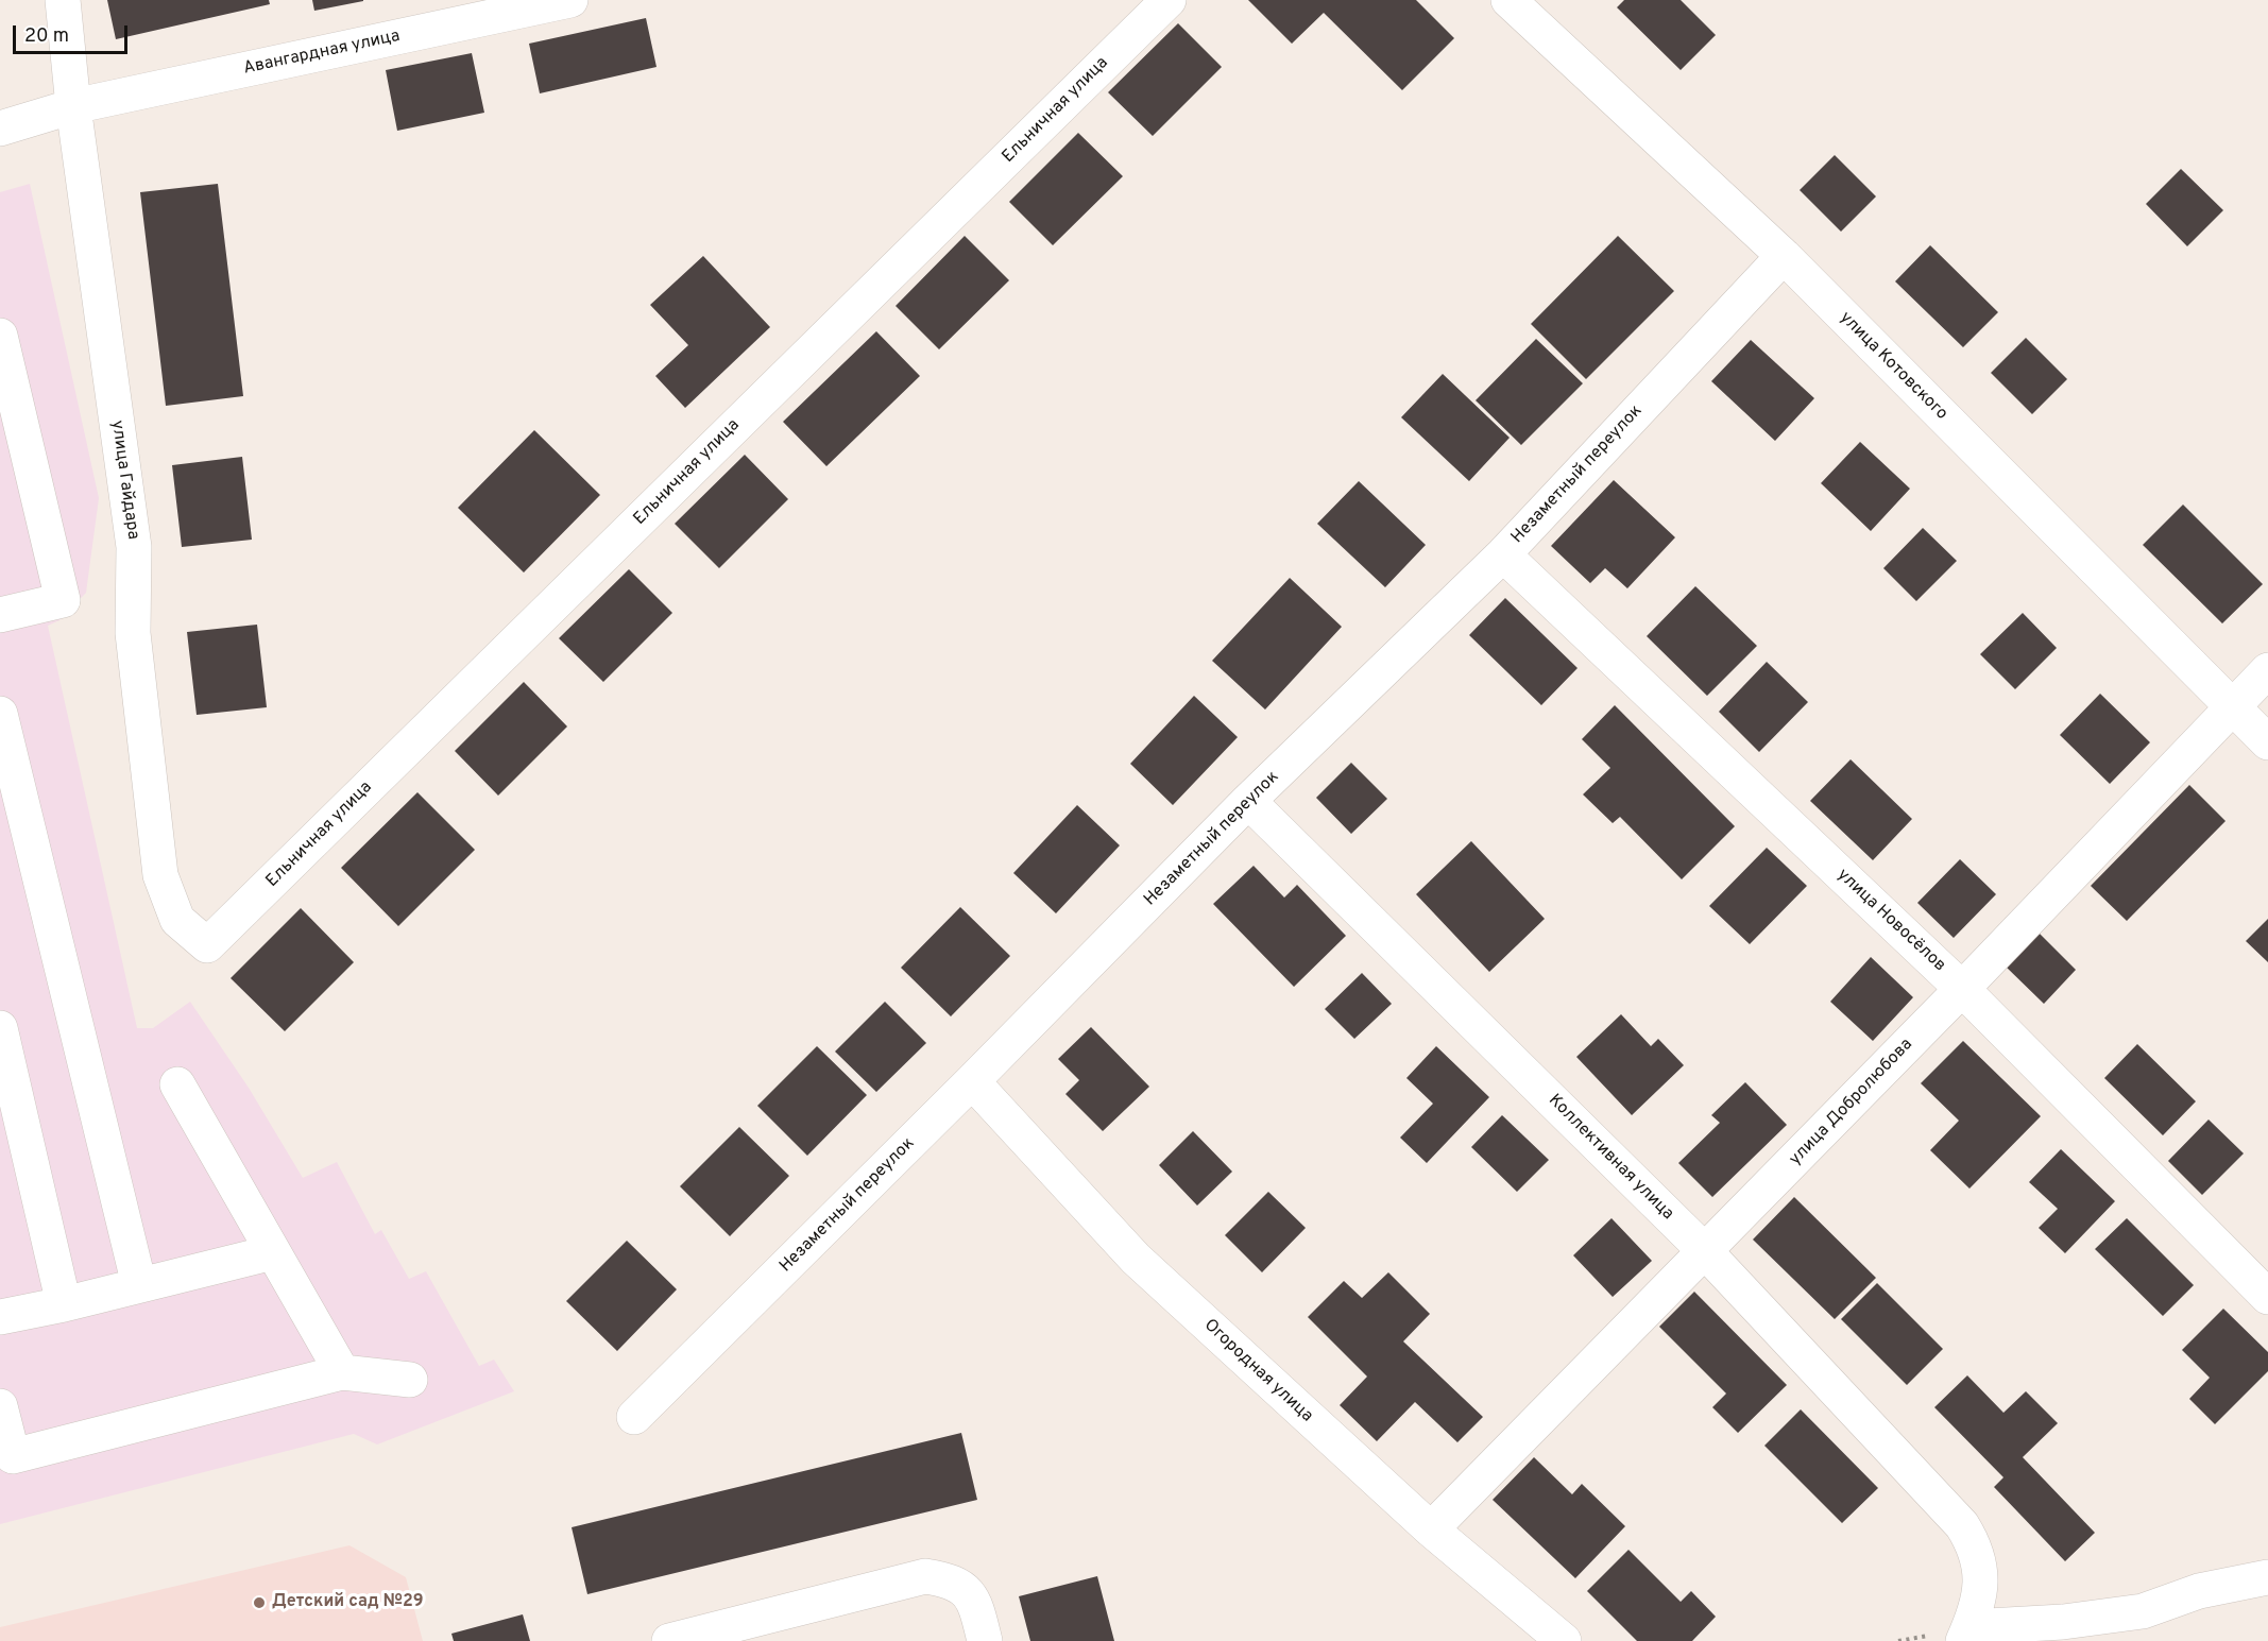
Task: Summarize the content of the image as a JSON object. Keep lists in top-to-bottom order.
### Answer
{
  "streets": {
    "street": [
      "Авангардная улица",
      "Ельничная улица",
      "улица Котовского",
      "Незаметный переулок",
      "улица Гайдара",
      "улица Новосёлов",
      "улица Добролюбова",
      "Коллективная улица",
      "Огородная улица"
    ]
  },
  "crossings": [
    ["Авангардная улица", "улица Гайдара"],
    ["Ельничная улица", "улица Гайдара"],
    ["улица Котовского", "Незаметный переулок"],
    ["улица Котовского", "улица Добролюбова"],
    ["Незаметный переулок", "улица Новосёлов"],
    ["Незаметный переулок", "Коллективная улица"],
    ["Незаметный переулок", "Огородная улица"],
    ["улица Новосёлов", "улица Добролюбова"],
    ["улица Добролюбова", "Коллективная улица"],
    ["улица Добролюбова", "Огородная улица"]
  ],
  "places": ["Детский сад №29"],
  "scale_bar": "20 m"
}
